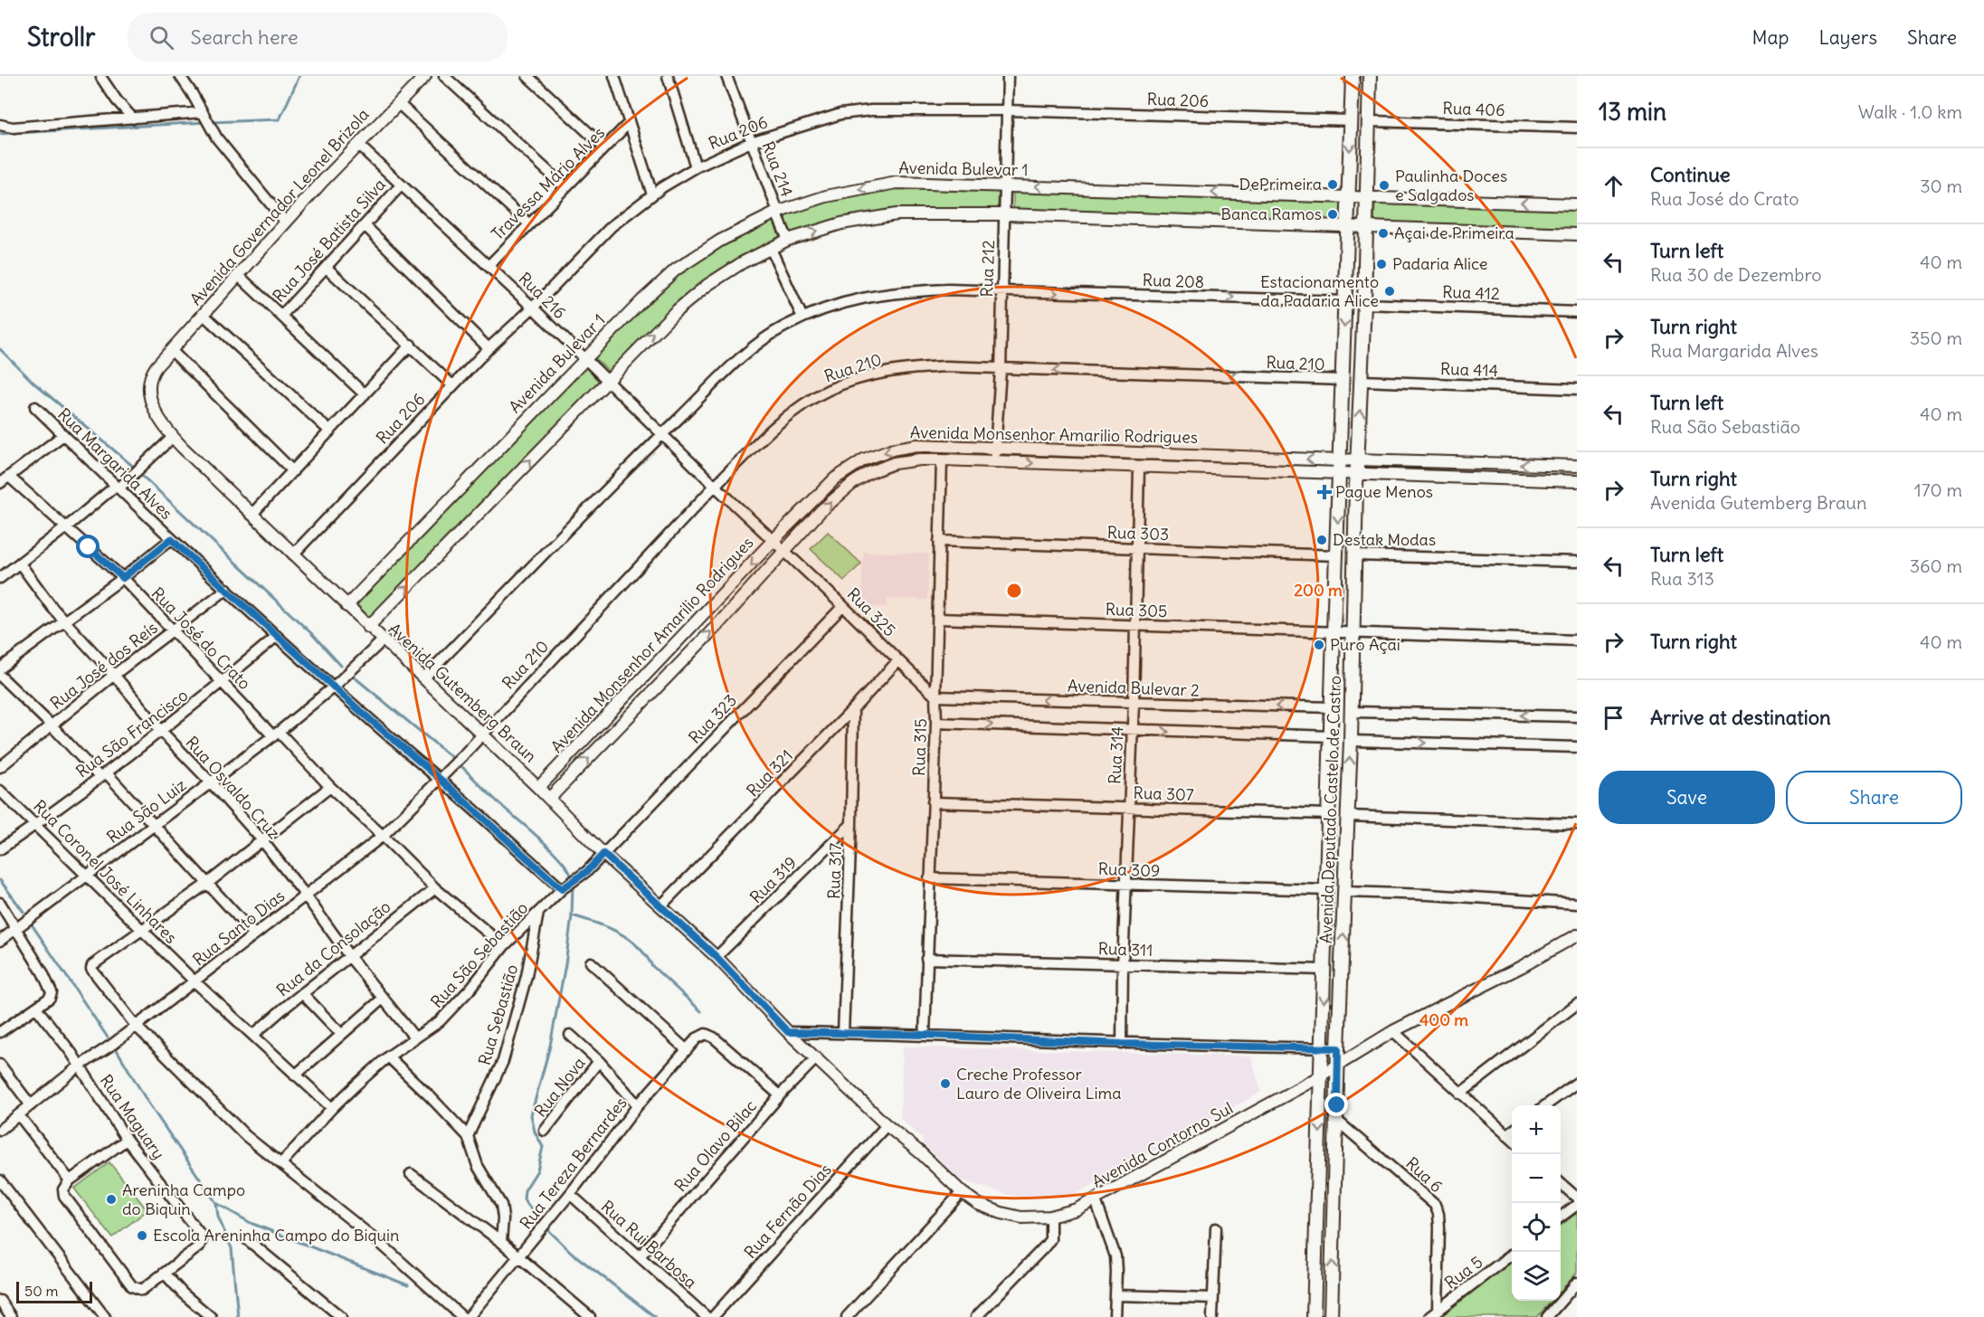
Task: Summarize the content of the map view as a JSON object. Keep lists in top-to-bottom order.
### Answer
{
  "streets": {
    "main road": ["Avenida Deputado Castelo de Castro"],
    "street": [
      "Rua 206",
      "Rua 406",
      "Rua 214",
      "Avenida Bulevar 1",
      "Travessa Mário Alves",
      "Avenida Governador Leonel Brizola",
      "Rua José Batista Silva",
      "Rua 212",
      "Rua 208",
      "Rua 412",
      "Rua 216",
      "Rua 210",
      "Rua 414",
      "Avenida Monsenhor Amarilio Rodrigues",
      "Rua Margarida Alves",
      "Rua 303",
      "Rua 305",
      "Rua 325",
      "Rua José do Crato",
      "Rua José dos Reís",
      "Avenida Bulevar 2",
      "Avenida Gutemberg Braun",
      "Rua 323",
      "Rua São Francisco",
      "Rua 315",
      "Rua 314",
      "Rua 321",
      "Rua Osvaldo Cruz",
      "Rua 307",
      "Rua São Luiz",
      "Rua 309",
      "Rua 317",
      "Rua Coronel José Linhares",
      "Rua 319",
      "Rua Santo Dias",
      "Rua da Consolação",
      "Rua 311",
      "Rua São Sebastião",
      "Rua Sebastião",
      "Rua Nova",
      "Rua Maguary",
      "Avenida Contorno Sul",
      "Rua Olavo Bilac",
      "Rua Tereza Bernardes",
      "Rua 6",
      "Rua Fernão Dias",
      "Rua Rui Barbosa",
      "Rua 5"
    ]
  },
  "crossings": [
    ["Rua 206", "Rua 214"],
    ["Rua 206", "Rua 212"],
    ["Rua 206", "Rua 216"],
    ["Rua 206", "Avenida Gutemberg Braun"],
    ["Rua 206", "Avenida Deputado Castelo de Castro"],
    ["Rua 406", "Avenida Deputado Castelo de Castro"],
    ["Rua 214", "Avenida Bulevar 1"],
    ["Avenida Bulevar 1", "Rua 212"],
    ["Avenida Bulevar 1", "Rua 216"],
    ["Avenida Bulevar 1", "Avenida Gutemberg Braun"],
    ["Avenida Bulevar 1", "Avenida Deputado Castelo de Castro"],
    ["Travessa Mário Alves", "Rua 216"],
    ["Avenida Governador Leonel Brizola", "Rua 216"],
    ["Avenida Governador Leonel Brizola", "Avenida Gutemberg Braun"],
    ["Rua José Batista Silva", "Rua 216"],
    ["Rua 212", "Rua 208"],
    ["Rua 212", "Rua 210"],
    ["Rua 212", "Avenida Monsenhor Amarilio Rodrigues"],
    ["Rua 208", "Avenida Deputado Castelo de Castro"],
    ["Rua 412", "Avenida Deputado Castelo de Castro"],
    ["Rua 216", "Rua 210"],
    ["Rua 216", "Avenida Monsenhor Amarilio Rodrigues"],
    ["Rua 216", "Rua 325"],
    ["Rua 210", "Avenida Gutemberg Braun"],
    ["Rua 210", "Avenida Deputado Castelo de Castro"],
    ["Rua 210", "Rua Santo Dias"],
    ["Rua 414", "Avenida Deputado Castelo de Castro"],
    ["Avenida Monsenhor Amarilio Rodrigues", "Rua 325"],
    ["Avenida Monsenhor Amarilio Rodrigues", "Avenida Gutemberg Braun"],
    ["Avenida Monsenhor Amarilio Rodrigues", "Rua 315"],
    ["Avenida Monsenhor Amarilio Rodrigues", "Rua 314"],
    ["Avenida Monsenhor Amarilio Rodrigues", "Avenida Deputado Castelo de Castro"],
    ["Rua Margarida Alves", "Rua José dos Reís"],
    ["Rua Margarida Alves", "Rua São Francisco"],
    ["Rua Margarida Alves", "Rua São Luiz"],
    ["Rua Margarida Alves", "Rua Santo Dias"],
    ["Rua Margarida Alves", "Rua São Sebastião"],
    ["Rua 303", "Rua 315"],
    ["Rua 303", "Rua 314"],
    ["Rua 303", "Avenida Deputado Castelo de Castro"],
    ["Rua 305", "Rua 315"],
    ["Rua 305", "Rua 314"],
    ["Rua 305", "Avenida Deputado Castelo de Castro"],
    ["Rua 325", "Avenida Bulevar 2"],
    ["Rua 325", "Rua 323"],
    ["Rua 325", "Rua 315"],
    ["Rua 325", "Rua 321"],
    ["Rua José do Crato", "Rua José dos Reís"],
    ["Rua José do Crato", "Rua São Francisco"],
    ["Rua José do Crato", "Rua São Luiz"],
    ["Rua José do Crato", "Rua Santo Dias"],
    ["Rua José do Crato", "Rua da Consolação"],
    ["Rua José do Crato", "Rua São Sebastião"],
    ["Rua José dos Reís", "Rua Osvaldo Cruz"],
    ["Avenida Bulevar 2", "Rua 315"],
    ["Avenida Bulevar 2", "Rua 314"],
    ["Avenida Bulevar 2", "Avenida Deputado Castelo de Castro"],
    ["Avenida Gutemberg Braun", "Rua 323"],
    ["Avenida Gutemberg Braun", "Rua 321"],
    ["Avenida Gutemberg Braun", "Rua São Luiz"],
    ["Avenida Gutemberg Braun", "Rua 319"],
    ["Avenida Gutemberg Braun", "Rua Santo Dias"],
    ["Avenida Gutemberg Braun", "Rua São Sebastião"],
    ["Avenida Gutemberg Braun", "Avenida Contorno Sul"],
    ["Rua 323", "Rua São Sebastião"],
    ["Rua São Francisco", "Rua Osvaldo Cruz"],
    ["Rua São Francisco", "Rua Coronel José Linhares"],
    ["Rua 315", "Rua 307"],
    ["Rua 315", "Rua 309"],
    ["Rua 315", "Rua 311"],
    ["Rua 314", "Rua 307"],
    ["Rua 314", "Rua 309"],
    ["Rua 314", "Rua 311"],
    ["Rua 321", "Rua 317"],
    ["Rua Osvaldo Cruz", "Rua São Luiz"],
    ["Rua Osvaldo Cruz", "Rua Santo Dias"],
    ["Rua Osvaldo Cruz", "Rua da Consolação"],
    ["Rua Osvaldo Cruz", "Rua São Sebastião"],
    ["Rua 307", "Avenida Deputado Castelo de Castro"],
    ["Avenida Deputado Castelo de Castro", "Rua 309"],
    ["Avenida Deputado Castelo de Castro", "Rua 311"],
    ["Avenida Deputado Castelo de Castro", "Avenida Contorno Sul"],
    ["Avenida Deputado Castelo de Castro", "Rua 6"],
    ["Rua São Luiz", "Rua Coronel José Linhares"],
    ["Rua 317", "Rua 319"],
    ["Rua Coronel José Linhares", "Rua Santo Dias"],
    ["Rua Coronel José Linhares", "Rua da Consolação"],
    ["Rua Coronel José Linhares", "Rua São Sebastião"],
    ["Rua Santo Dias", "Rua Maguary"],
    ["Rua São Sebastião", "Rua Sebastião"],
    ["Avenida Contorno Sul", "Rua Olavo Bilac"],
    ["Avenida Contorno Sul", "Rua Fernão Dias"],
    ["Rua Olavo Bilac", "Rua Tereza Bernardes"],
    ["Rua Olavo Bilac", "Rua Rui Barbosa"],
    ["Rua Tereza Bernardes", "Rua Rui Barbosa"],
    ["Rua 6", "Rua 5"]
  ],
  "places": {
    "other": [
      "DePrimeira",
      "Paulinha Doces e Salgados",
      "Banca Ramos",
      "Açai de Primeira",
      "Padaria Alice",
      "Estacionamento da Padaria Alice",
      "Destak Modas",
      "Puro Açai",
      "Creche Professor Lauro de Oliveira Lima",
      "Areninha Campo do Biquin",
      "Escola Areninha Campo do Biquin"
    ],
    "health": ["Pague Menos"]
  },
  "scale_bar": "50 m",
  "page": {
    "header": "Strollr",
    "search": "Search here",
    "nav": ["Map", "Layers", "Share"],
    "heading": ["13 min", "Walk · 1.0 km"],
    "list": [
      ["Continue", "Rua José do Crato", "30 m"],
      ["Turn left", "Rua 30 de Dezembro", "40 m"],
      ["Turn right", "Rua Margarida Alves", "350 m"],
      ["Turn left", "Rua São Sebastião", "40 m"],
      ["Turn right", "Avenida Gutemberg Braun", "170 m"],
      ["Turn left", "Rua 313", "360 m"],
      ["Turn right", "40 m"],
      "Arrive at destination"
    ],
    "buttons": ["Save", "Share"],
    "map_buttons": ["+", "−"],
    "scale": "50 m"
  },
  "rings": ["200 m", "400 m"]
}
